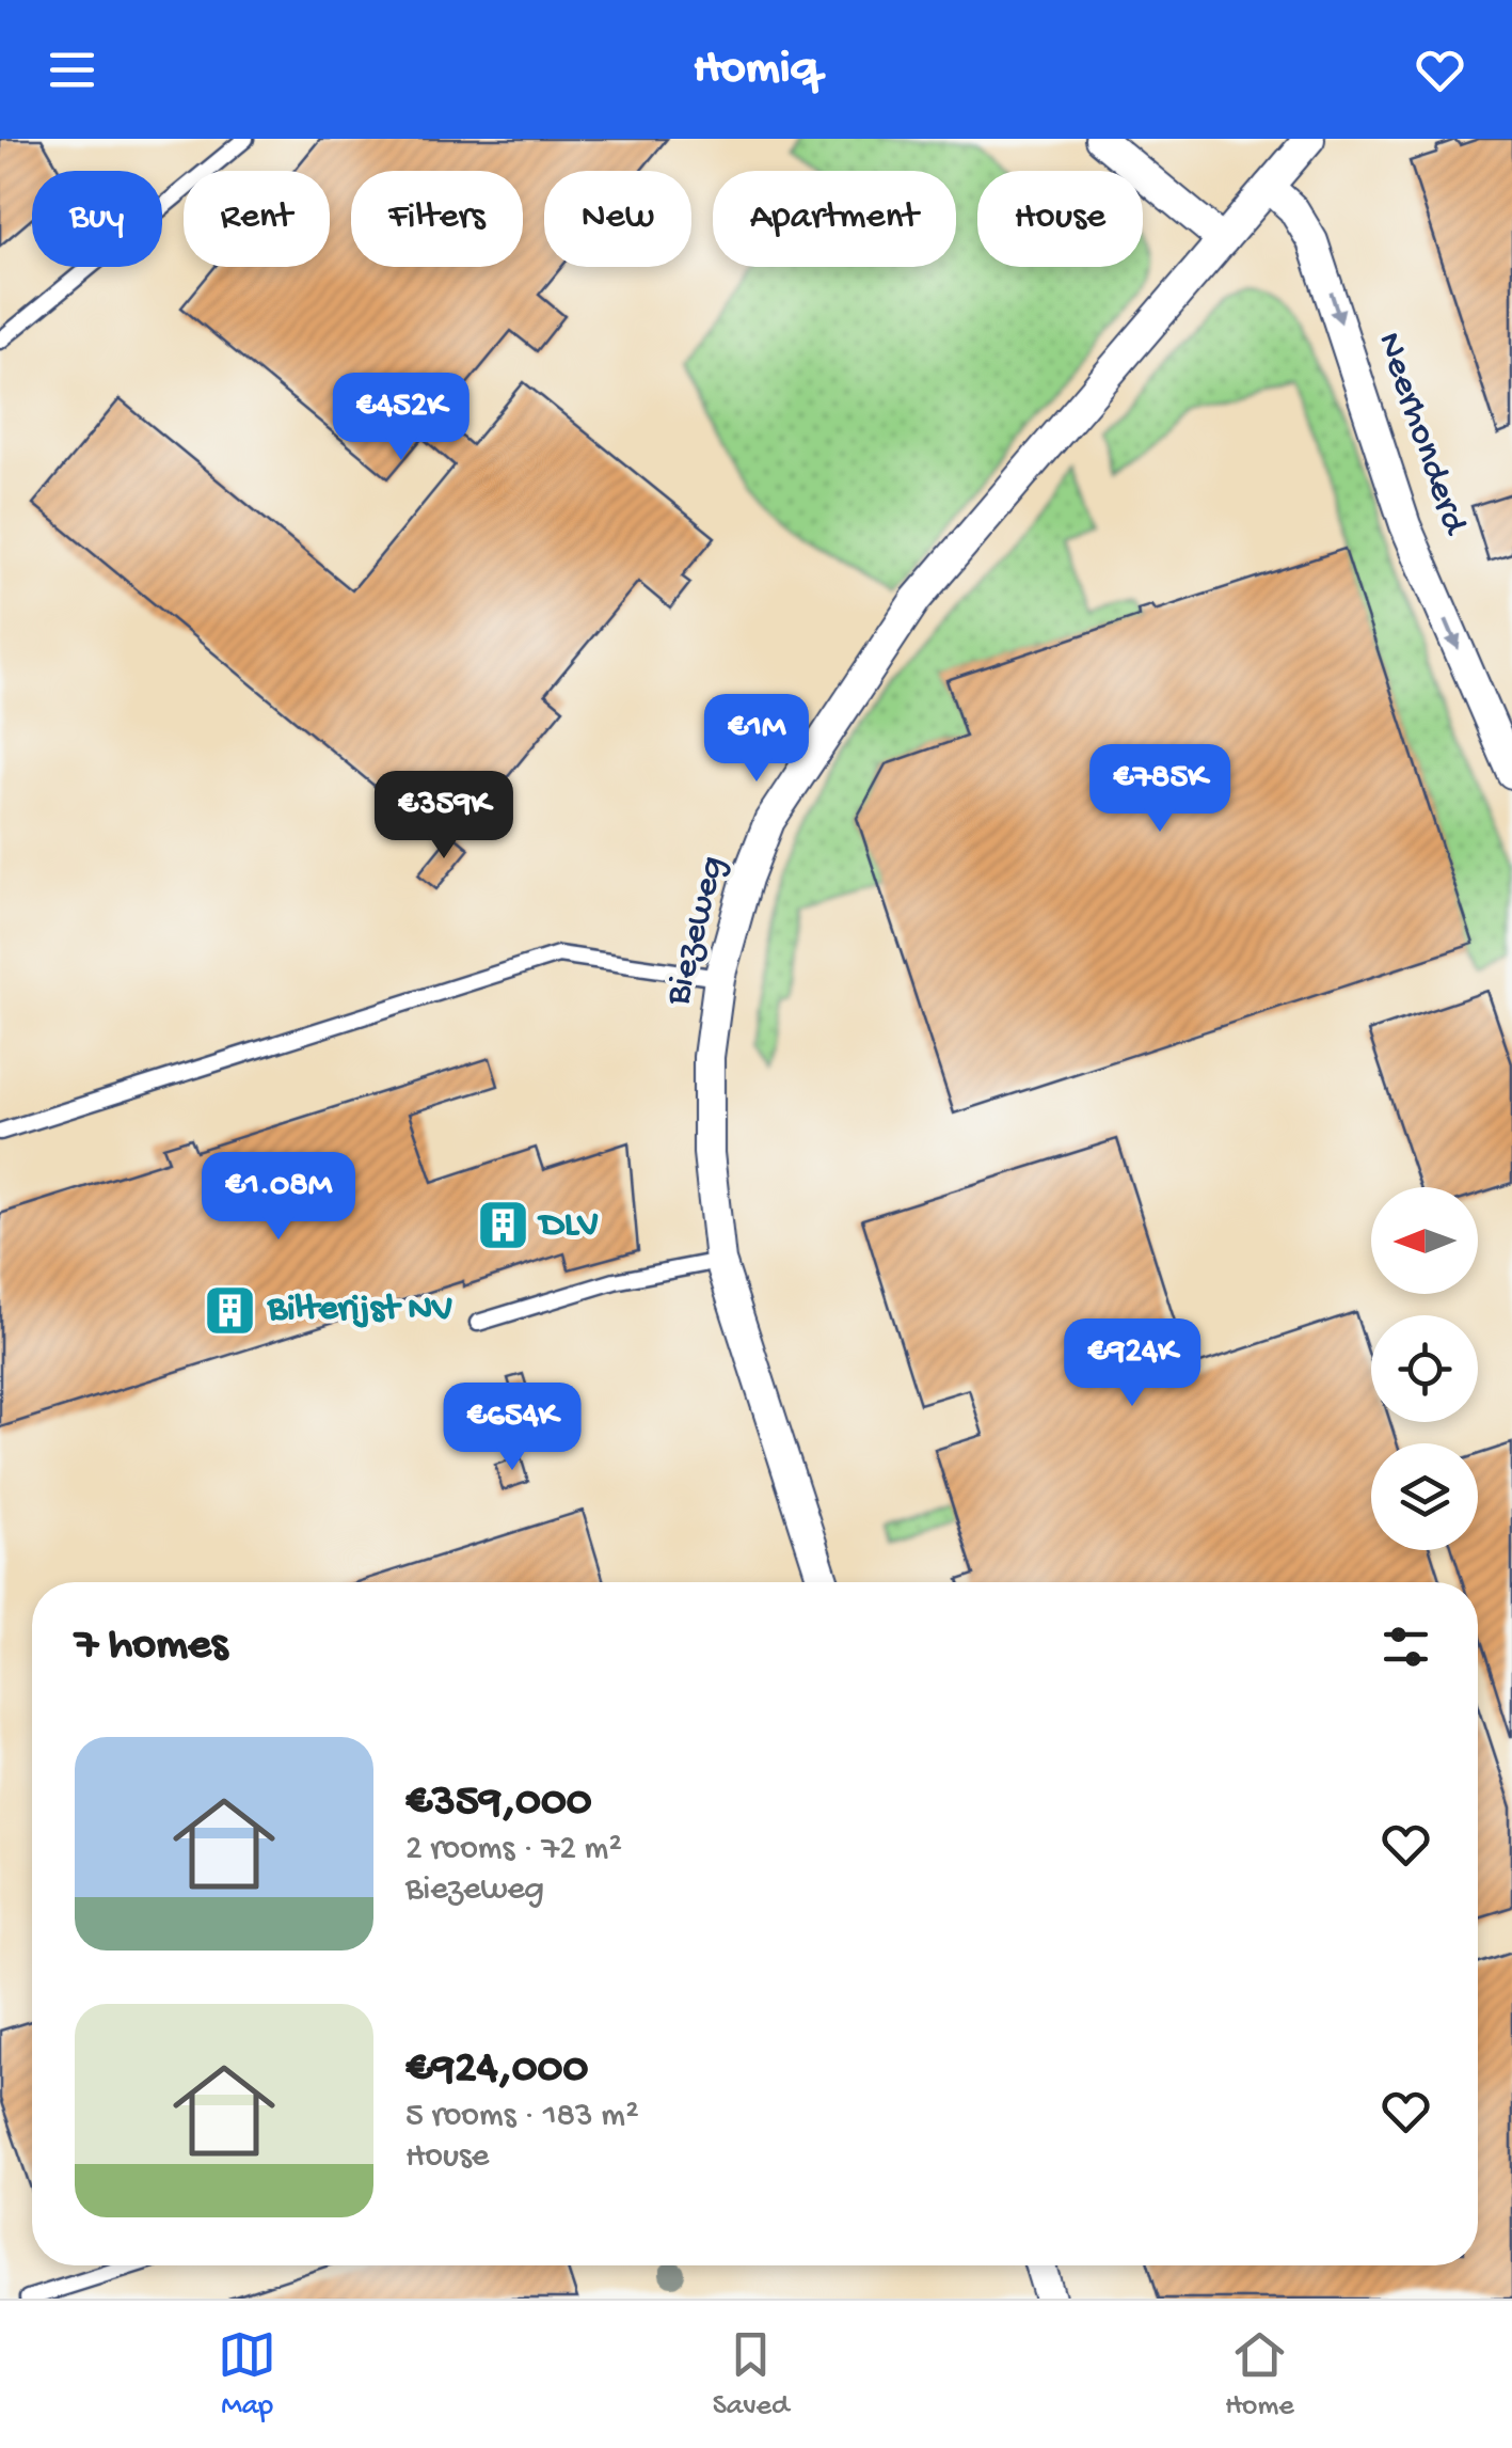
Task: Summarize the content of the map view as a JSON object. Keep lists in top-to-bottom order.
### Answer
{
  "streets": {
    "street": ["Neerhonderd", "Biezeweg"]
  },
  "crossings": [
    ["Neerhonderd", "Biezeweg"]
  ],
  "one_way": ["Neerhonderd"],
  "places": {
    "building": ["DLV", "Bilterijst NV"]
  },
  "north": "left",
  "page": {
    "header": "Homiq",
    "chip": [
      "Buy",
      "Rent",
      "Filters",
      "New",
      "Apartment",
      "House"
    ],
    "price": [
      "€452K",
      "€1M",
      "€785K",
      "€359K",
      "€1.08M",
      "€924K",
      "€654K"
    ],
    "heading": "7 homes",
    "list": [
      {
        "name": "€359,000",
        "note": "2 rooms · 72 m² · Biezeweg"
      },
      {
        "name": "€924,000",
        "note": "5 rooms · 183 m² · House"
      }
    ],
    "tabs": ["Map", "Saved", "Home"]
  }
}
